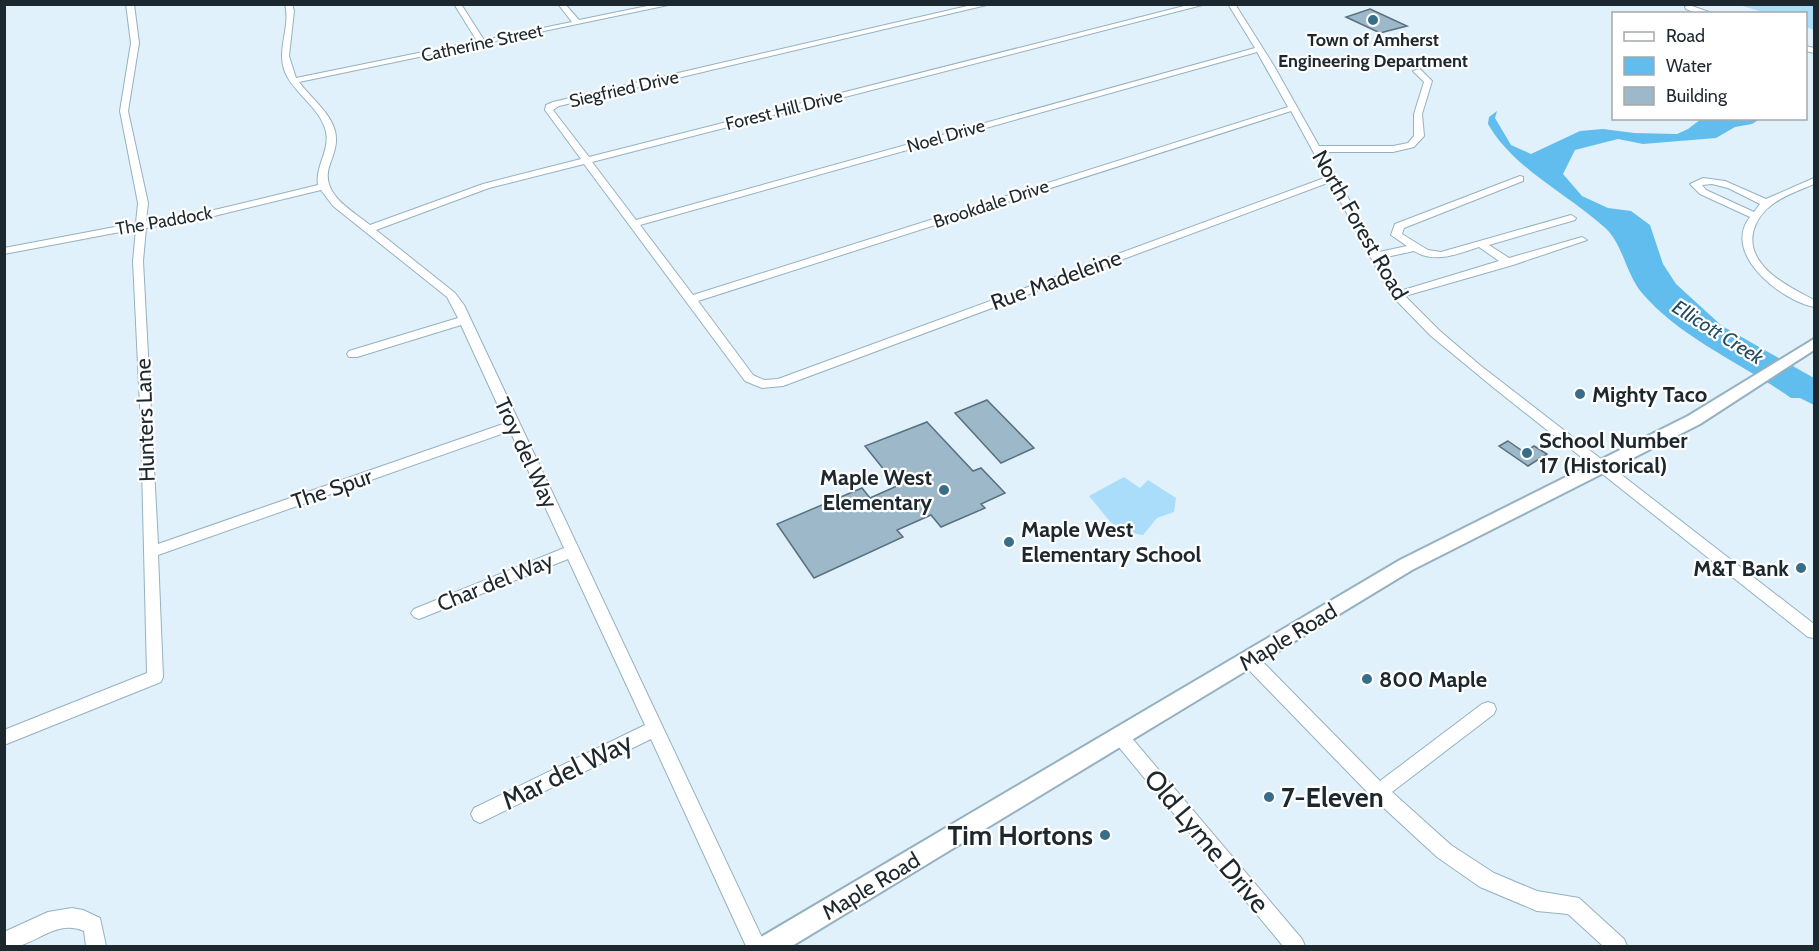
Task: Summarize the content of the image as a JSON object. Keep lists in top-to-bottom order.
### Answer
{
  "streets": {
    "main road": ["Maple Road"],
    "street": [
      "Catherine Street",
      "Siegfried Drive",
      "Forest Hill Drive",
      "Noel Drive",
      "Brookdale Drive",
      "The Paddock",
      "North Forest Road",
      "Rue Madeleine",
      "Hunters Lane",
      "Troy del Way",
      "The Spur",
      "Char del Way",
      "Mar del Way",
      "Old Lyme Drive"
    ]
  },
  "crossings": [
    ["Siegfried Drive", "Forest Hill Drive"],
    ["Siegfried Drive", "Noel Drive"],
    ["Siegfried Drive", "Brookdale Drive"],
    ["Siegfried Drive", "Rue Madeleine"],
    ["Forest Hill Drive", "Troy del Way"],
    ["Noel Drive", "North Forest Road"],
    ["Brookdale Drive", "North Forest Road"],
    ["The Paddock", "Hunters Lane"],
    ["The Paddock", "Troy del Way"],
    ["North Forest Road", "Rue Madeleine"],
    ["North Forest Road", "Maple Road"],
    ["Hunters Lane", "The Spur"],
    ["Troy del Way", "The Spur"],
    ["Troy del Way", "Char del Way"],
    ["Troy del Way", "Mar del Way"],
    ["Maple Road", "Old Lyme Drive"]
  ],
  "water": ["Ellicott Creek"],
  "places": [
    "Town of Amherst Engineering Department",
    "Mighty Taco",
    "School Number 17 (Historical)",
    "Maple West Elementary",
    "Maple West Elementary School",
    "M&T Bank",
    "800 Maple",
    "7-Eleven",
    "Tim Hortons"
  ],
  "legend": ["Road", "Water", "Building"]
}
